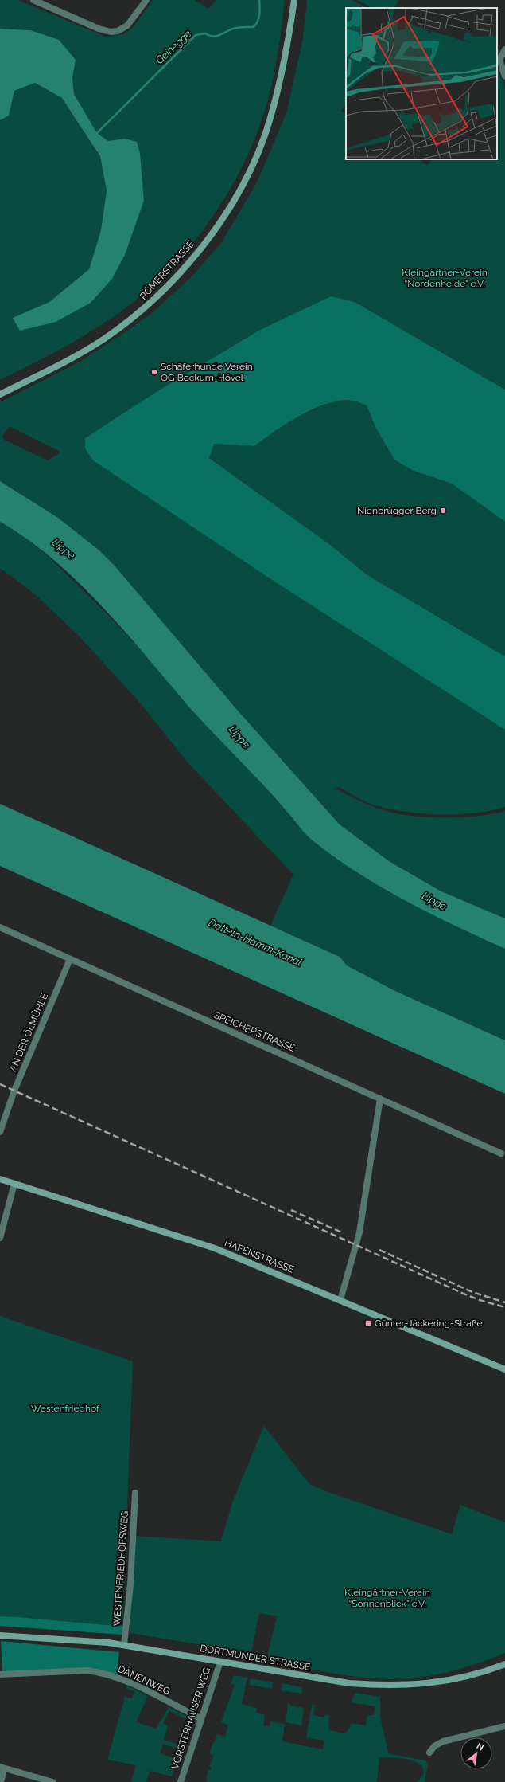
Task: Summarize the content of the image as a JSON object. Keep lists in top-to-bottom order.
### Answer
{
  "streets": {
    "main road": ["RÖMERSTRASSE", "HAFENSTRASSE", "DORTMUNDER STRASSE"],
    "street": [
      "SPEICHERSTRASSE",
      "AN DER ÖLMÜHLE",
      "WESTENFRIEDHOFSWEG",
      "DÄNENWEG",
      "VORSTERHAUSER WEG"
    ]
  },
  "crossings": [
    ["SPEICHERSTRASSE", "AN DER ÖLMÜHLE"],
    ["WESTENFRIEDHOFSWEG", "DORTMUNDER STRASSE"],
    ["DORTMUNDER STRASSE", "VORSTERHAUSER WEG"],
    ["DÄNENWEG", "VORSTERHAUSER WEG"]
  ],
  "water": ["Geinegge", "Lippe", "Datteln-Hamm-Kanal"],
  "parks": ["Kleingärtner-Verein “Nordenheide” e.V.", "Westenfriedhof", "Kleingärtner-Verein “Sonnenblick” e.V."],
  "places": {
    "other": ["Schäferhunde Verein OG Bockum-Hövel", "Nienbrügger Berg"],
    "transit": ["Günter-Jäckering-Straße"]
  },
  "north": "top right"
}
